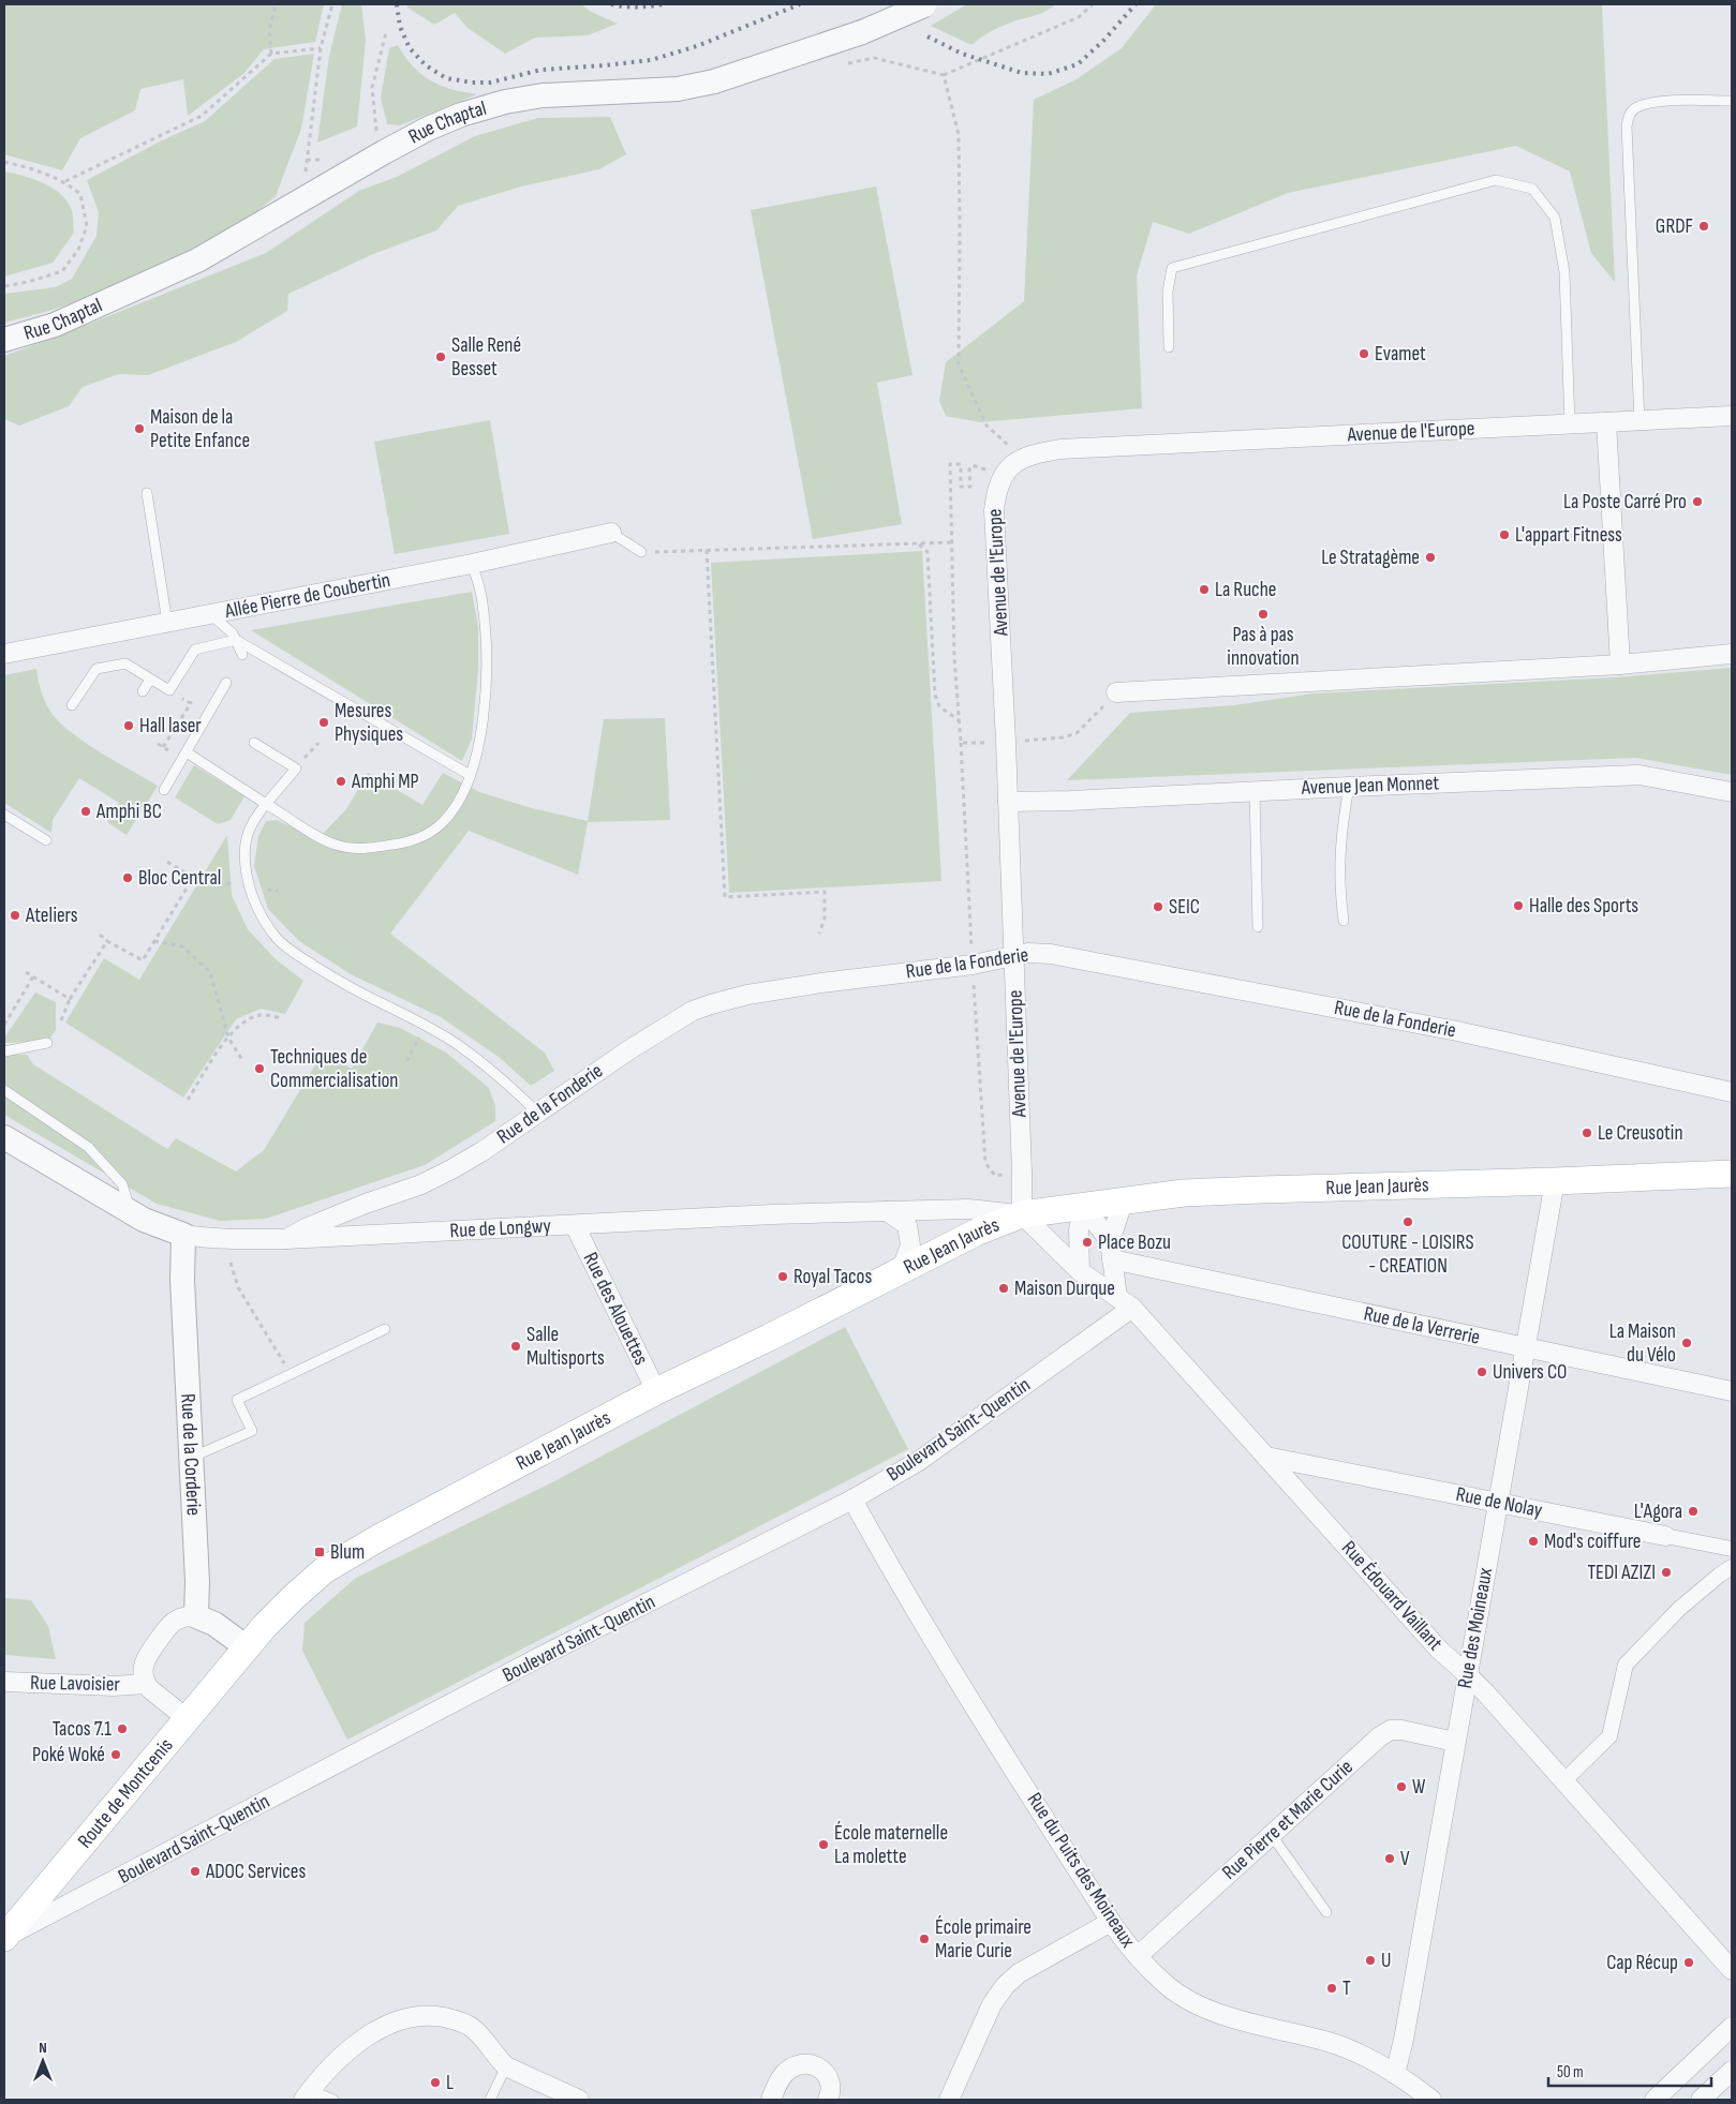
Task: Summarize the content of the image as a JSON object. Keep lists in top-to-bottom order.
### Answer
{
  "streets": {
    "main road": ["Rue Jean Jaurès", "Route de Montcenis"],
    "street": [
      "Rue Chaptal",
      "Avenue de l'Europe",
      "Allée Pierre de Coubertin",
      "Avenue Jean Monnet",
      "Rue de la Fonderie",
      "Rue de Longwy",
      "Rue des Alouettes",
      "Rue de la Verrerie",
      "Boulevard Saint-Quentin",
      "Rue de la Corderie",
      "Rue de Nolay",
      "Rue Édouard Vaillant",
      "Rue des Moineaux",
      "Rue Lavoisier",
      "Rue Pierre et Marie Curie",
      "Rue du Puits des Moineaux"
    ]
  },
  "crossings": [
    ["Avenue de l'Europe", "Avenue Jean Monnet"],
    ["Avenue de l'Europe", "Rue de la Fonderie"],
    ["Avenue de l'Europe", "Rue Jean Jaurès"],
    ["Avenue de l'Europe", "Rue de Longwy"],
    ["Avenue de l'Europe", "Rue Édouard Vaillant"],
    ["Rue de la Fonderie", "Rue de Longwy"],
    ["Rue Jean Jaurès", "Rue de Longwy"],
    ["Rue Jean Jaurès", "Rue des Alouettes"],
    ["Rue Jean Jaurès", "Rue Édouard Vaillant"],
    ["Rue Jean Jaurès", "Rue des Moineaux"],
    ["Rue Jean Jaurès", "Route de Montcenis"],
    ["Rue de Longwy", "Rue des Alouettes"],
    ["Rue de Longwy", "Rue de la Corderie"],
    ["Rue de Longwy", "Rue Édouard Vaillant"],
    ["Rue de la Verrerie", "Rue des Moineaux"],
    ["Boulevard Saint-Quentin", "Rue Édouard Vaillant"],
    ["Boulevard Saint-Quentin", "Route de Montcenis"],
    ["Boulevard Saint-Quentin", "Rue du Puits des Moineaux"],
    ["Rue de la Corderie", "Rue Lavoisier"],
    ["Rue de Nolay", "Rue Édouard Vaillant"],
    ["Rue de Nolay", "Rue des Moineaux"],
    ["Rue Édouard Vaillant", "Rue des Moineaux"],
    ["Rue des Moineaux", "Rue Pierre et Marie Curie"],
    ["Rue des Moineaux", "Rue du Puits des Moineaux"],
    ["Rue Lavoisier", "Route de Montcenis"],
    ["Rue Pierre et Marie Curie", "Rue du Puits des Moineaux"]
  ],
  "places": {
    "other": [
      "GRDF",
      "Evamet",
      "Salle René Besset",
      "Maison de la Petite Enfance",
      "La Poste Carré Pro",
      "L'appart Fitness",
      "Le Stratagème",
      "La Ruche",
      "Pas à pas innovation",
      "Mesures Physiques",
      "Hall laser",
      "Amphi MP",
      "Amphi BC",
      "Bloc Central",
      "Halle des Sports",
      "SEIC",
      "Ateliers",
      "Techniques de Commercialisation",
      "Le Creusotin",
      "COUTURE - LOISIRS - CREATION",
      "Place Bozu",
      "Royal Tacos",
      "Maison Durque",
      "La Maison du Vélo",
      "Salle Multisports",
      "Univers CO",
      "L'Agora",
      "Mod's coiffure",
      "TEDI AZIZI",
      "Tacos 7.1",
      "Poké Woké",
      "W",
      "École maternelle La molette",
      "V",
      "ADOC Services",
      "École primaire Marie Curie",
      "U",
      "Cap Récup",
      "T",
      "L"
    ],
    "transit": ["Blum"]
  },
  "scale_bar": "50 m",
  "north": "top"
}
